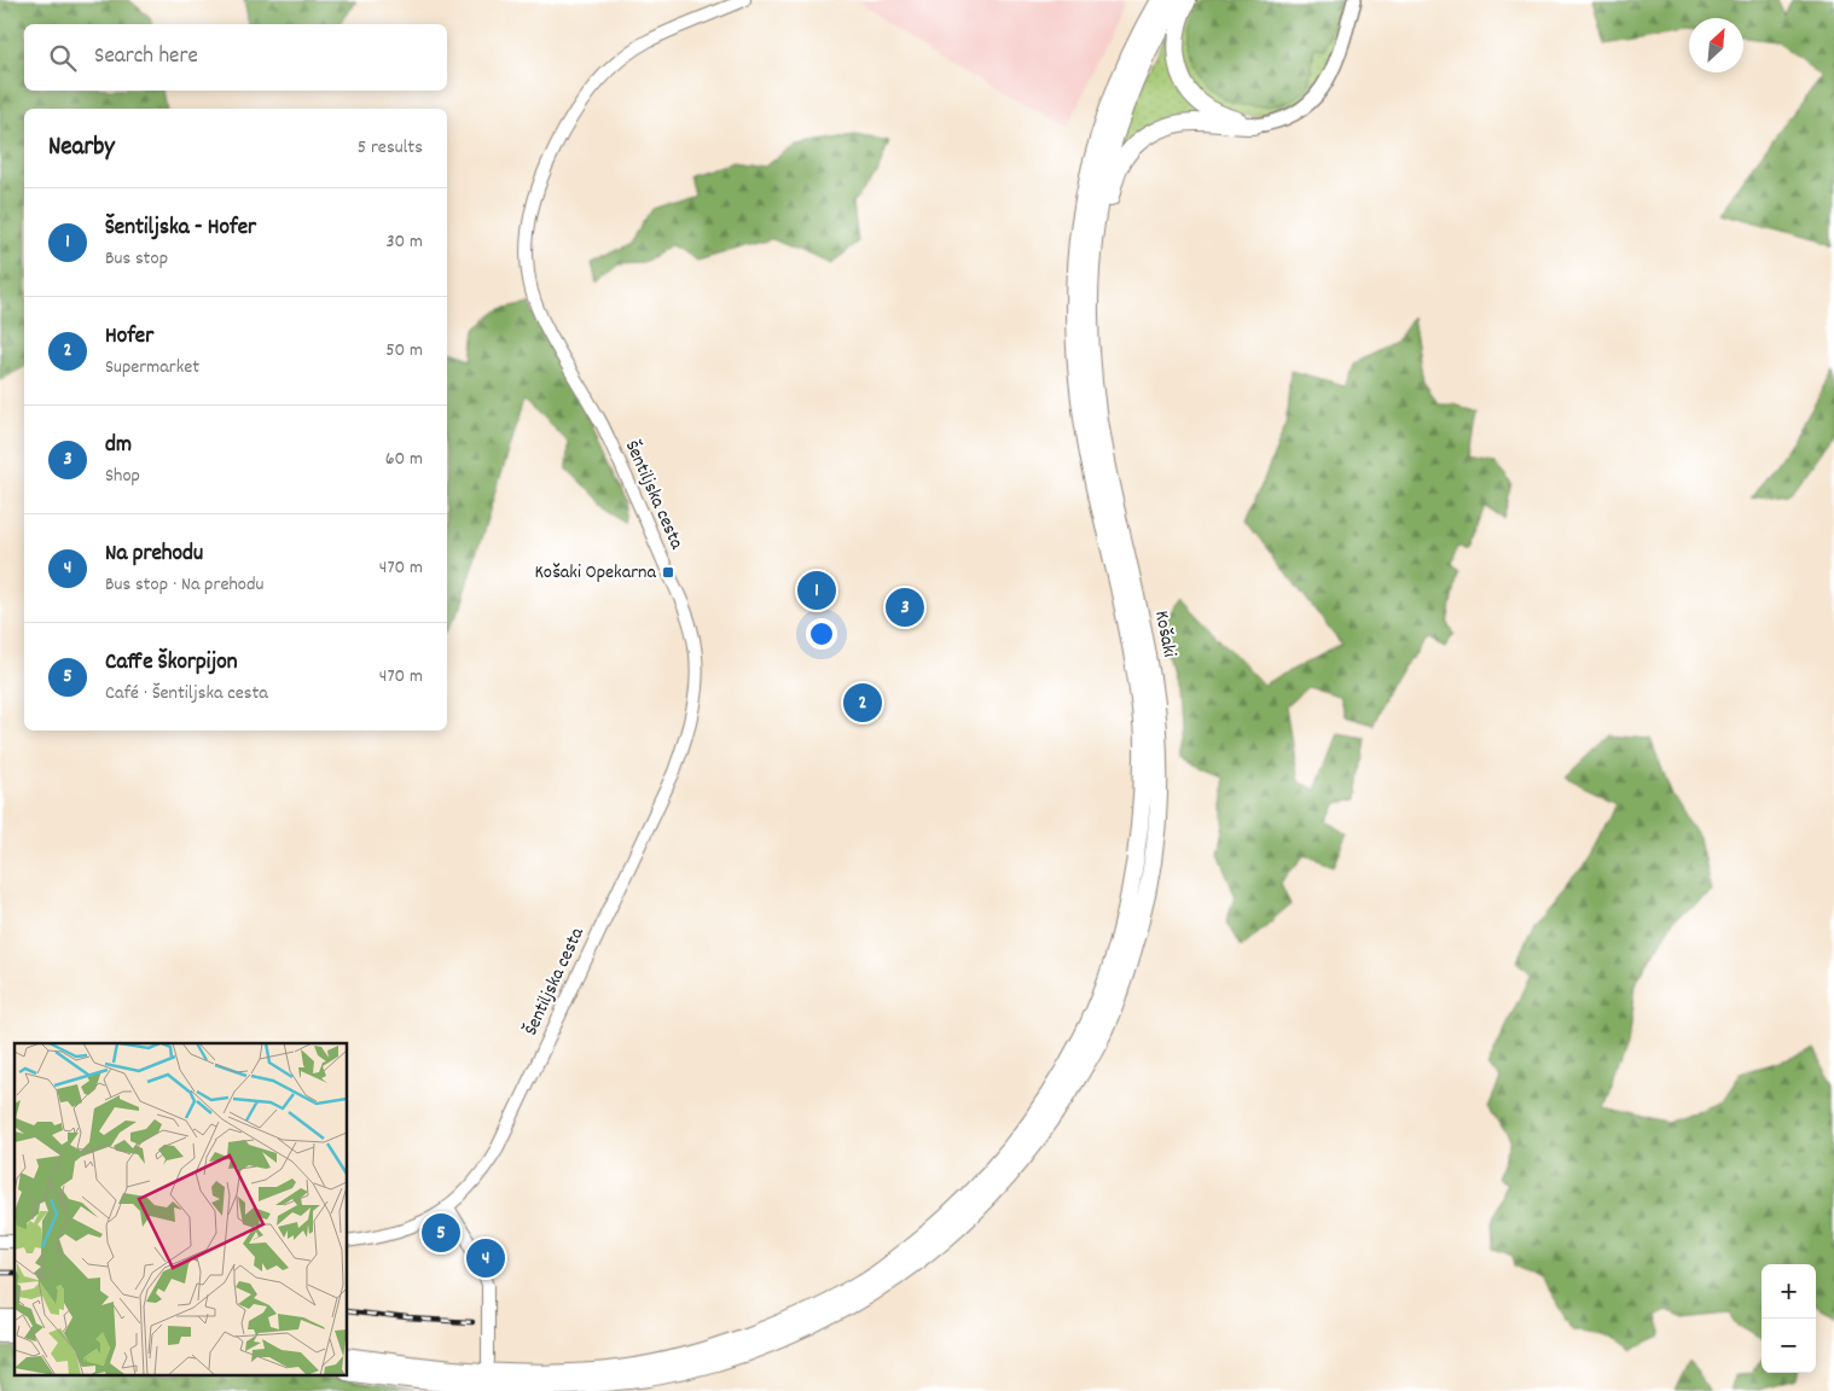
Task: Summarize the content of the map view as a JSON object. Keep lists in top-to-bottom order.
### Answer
{
  "streets": {
    "highway": ["Košaki"],
    "street": ["Šentiljska cesta"]
  },
  "places": {
    "transit": ["Košaki Opekarna"]
  },
  "north": "top right",
  "page": {
    "search": "Search here",
    "heading": ["Nearby", "5 results"],
    "list": [
      {
        "mark": "1",
        "name": "Šentiljska - Hofer",
        "note": "Bus stop",
        "value": "30 m"
      },
      {
        "mark": "2",
        "name": "Hofer",
        "note": "Supermarket",
        "value": "50 m"
      },
      {
        "mark": "3",
        "name": "dm",
        "note": "Shop",
        "value": "60 m"
      },
      {
        "mark": "4",
        "name": "Na prehodu",
        "note": "Bus stop · Na prehodu",
        "value": "470 m"
      },
      {
        "mark": "5",
        "name": "Caffe Škorpijon",
        "note": "Café · Šentiljska cesta",
        "value": "470 m"
      }
    ],
    "pins": [
      "1",
      "3",
      "2",
      "5",
      "4"
    ],
    "map_buttons": ["+", "−"]
  }
}
